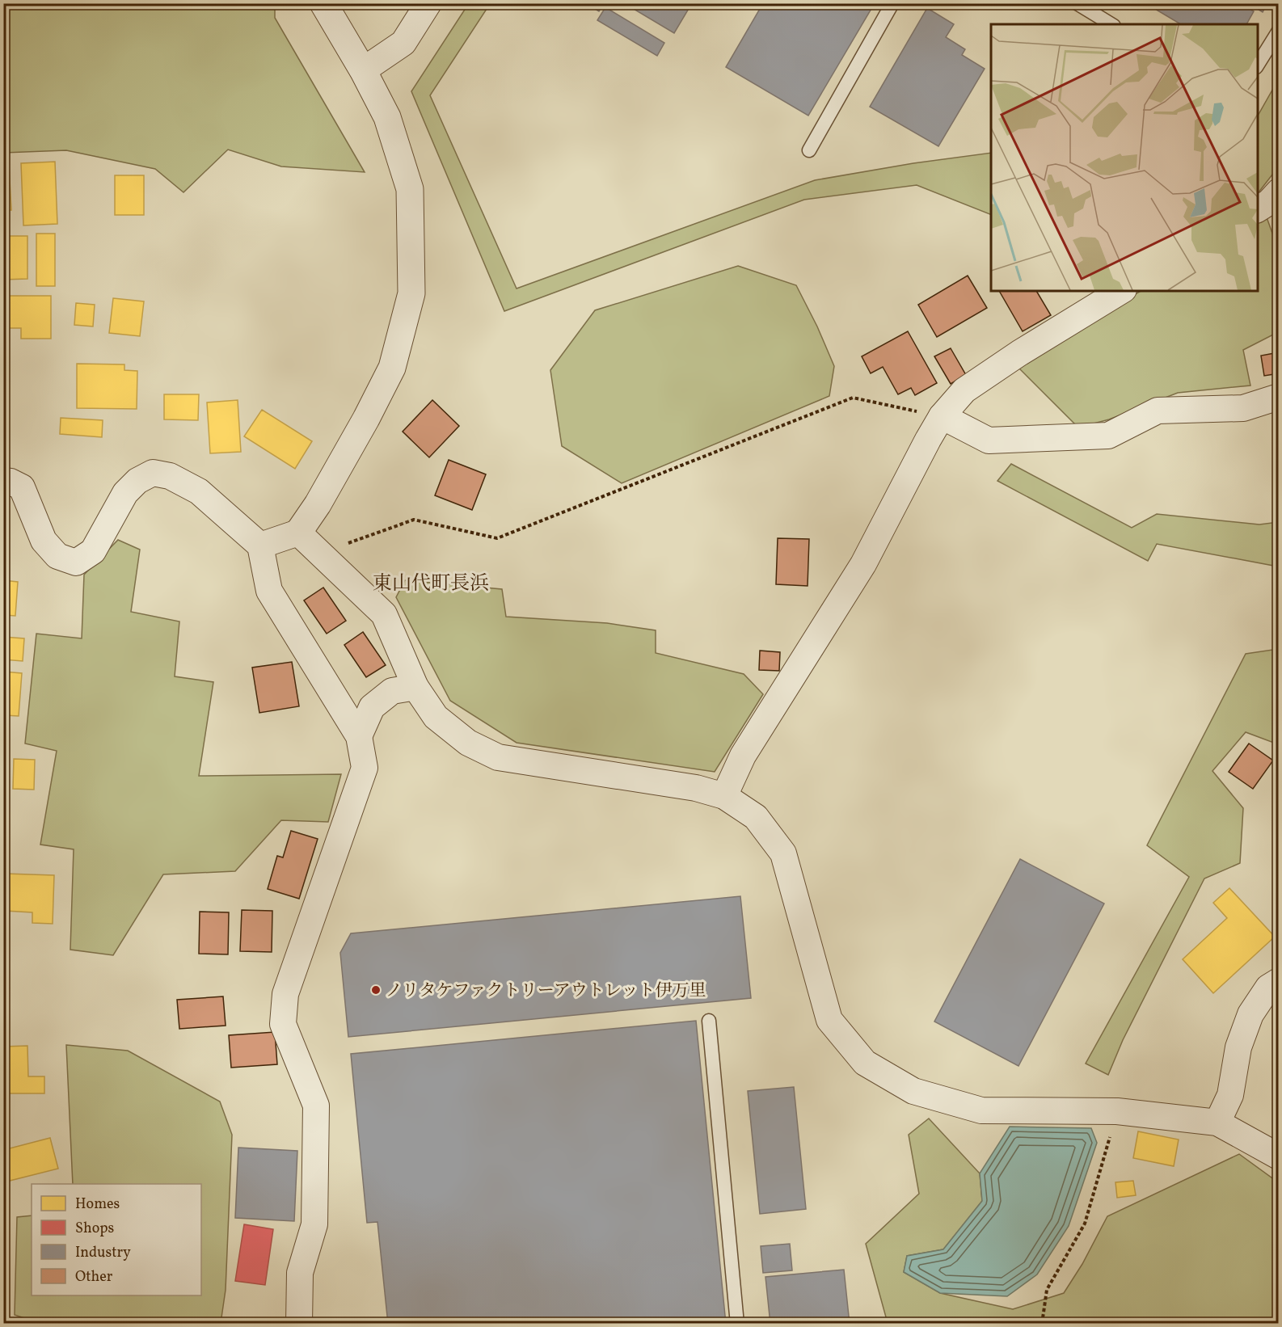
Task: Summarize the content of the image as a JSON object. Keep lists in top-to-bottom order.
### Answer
{
  "districts": ["東山代町長浜"],
  "places": ["ノリタケファクトリーアウトレット伊万里"],
  "legend": [
    "Homes",
    "Shops",
    "Industry",
    "Other"
  ]
}
